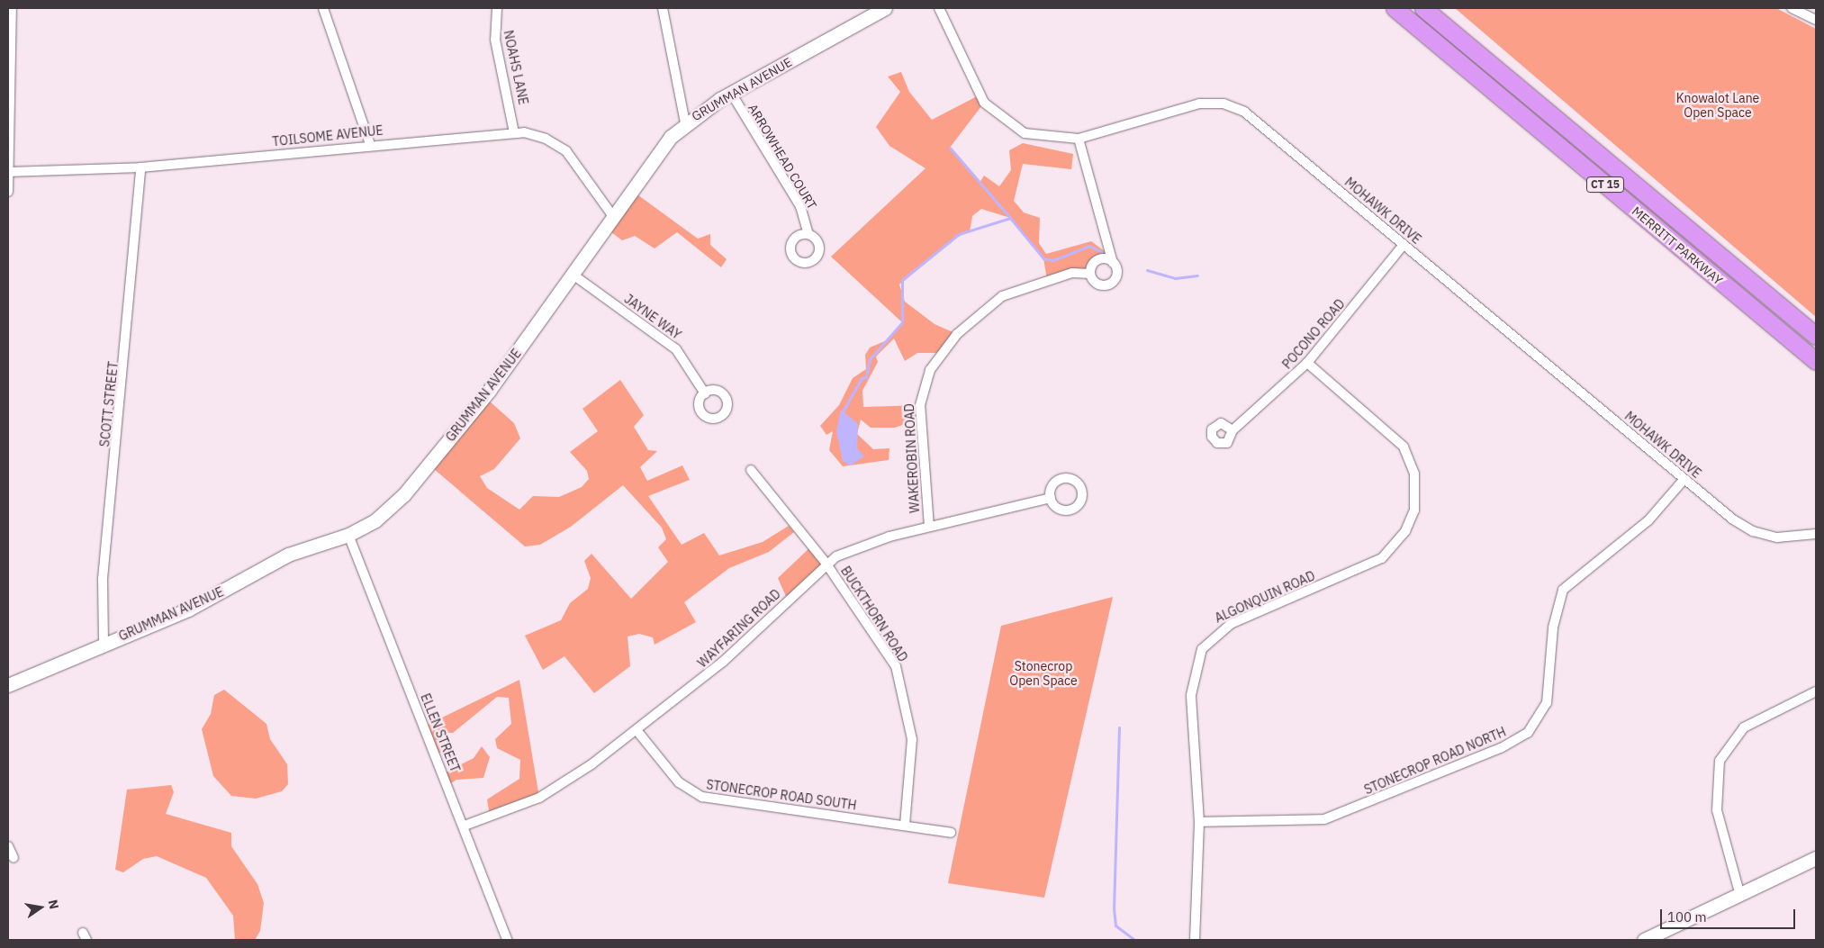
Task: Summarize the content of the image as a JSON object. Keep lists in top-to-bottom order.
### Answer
{
  "streets": {
    "highway": ["CT 15", "MERRITT PARKWAY"],
    "street": [
      "NOAHS LANE",
      "GRUMMAN AVENUE",
      "TOILSOME AVENUE",
      "ARROWHEAD COURT",
      "MOHAWK DRIVE",
      "JAYNE WAY",
      "POCONO ROAD",
      "SCOTT STREET",
      "WAKEROBIN ROAD",
      "ALGONQUIN ROAD",
      "BUCKTHORN ROAD",
      "WAYFARING ROAD",
      "ELLEN STREET",
      "STONECROP ROAD NORTH",
      "STONECROP ROAD SOUTH"
    ]
  },
  "crossings": [
    ["NOAHS LANE", "TOILSOME AVENUE"],
    ["GRUMMAN AVENUE", "TOILSOME AVENUE"],
    ["GRUMMAN AVENUE", "ARROWHEAD COURT"],
    ["GRUMMAN AVENUE", "JAYNE WAY"],
    ["GRUMMAN AVENUE", "SCOTT STREET"],
    ["GRUMMAN AVENUE", "ELLEN STREET"],
    ["TOILSOME AVENUE", "SCOTT STREET"],
    ["MOHAWK DRIVE", "POCONO ROAD"],
    ["MOHAWK DRIVE", "STONECROP ROAD NORTH"],
    ["POCONO ROAD", "ALGONQUIN ROAD"],
    ["WAKEROBIN ROAD", "WAYFARING ROAD"],
    ["ALGONQUIN ROAD", "STONECROP ROAD NORTH"],
    ["BUCKTHORN ROAD", "WAYFARING ROAD"],
    ["BUCKTHORN ROAD", "STONECROP ROAD SOUTH"],
    ["WAYFARING ROAD", "ELLEN STREET"],
    ["WAYFARING ROAD", "STONECROP ROAD SOUTH"]
  ],
  "parks": ["Knowalot Lane Open Space", "Stonecrop Open Space"],
  "scale_bar": "100 m",
  "north": "right"
}
